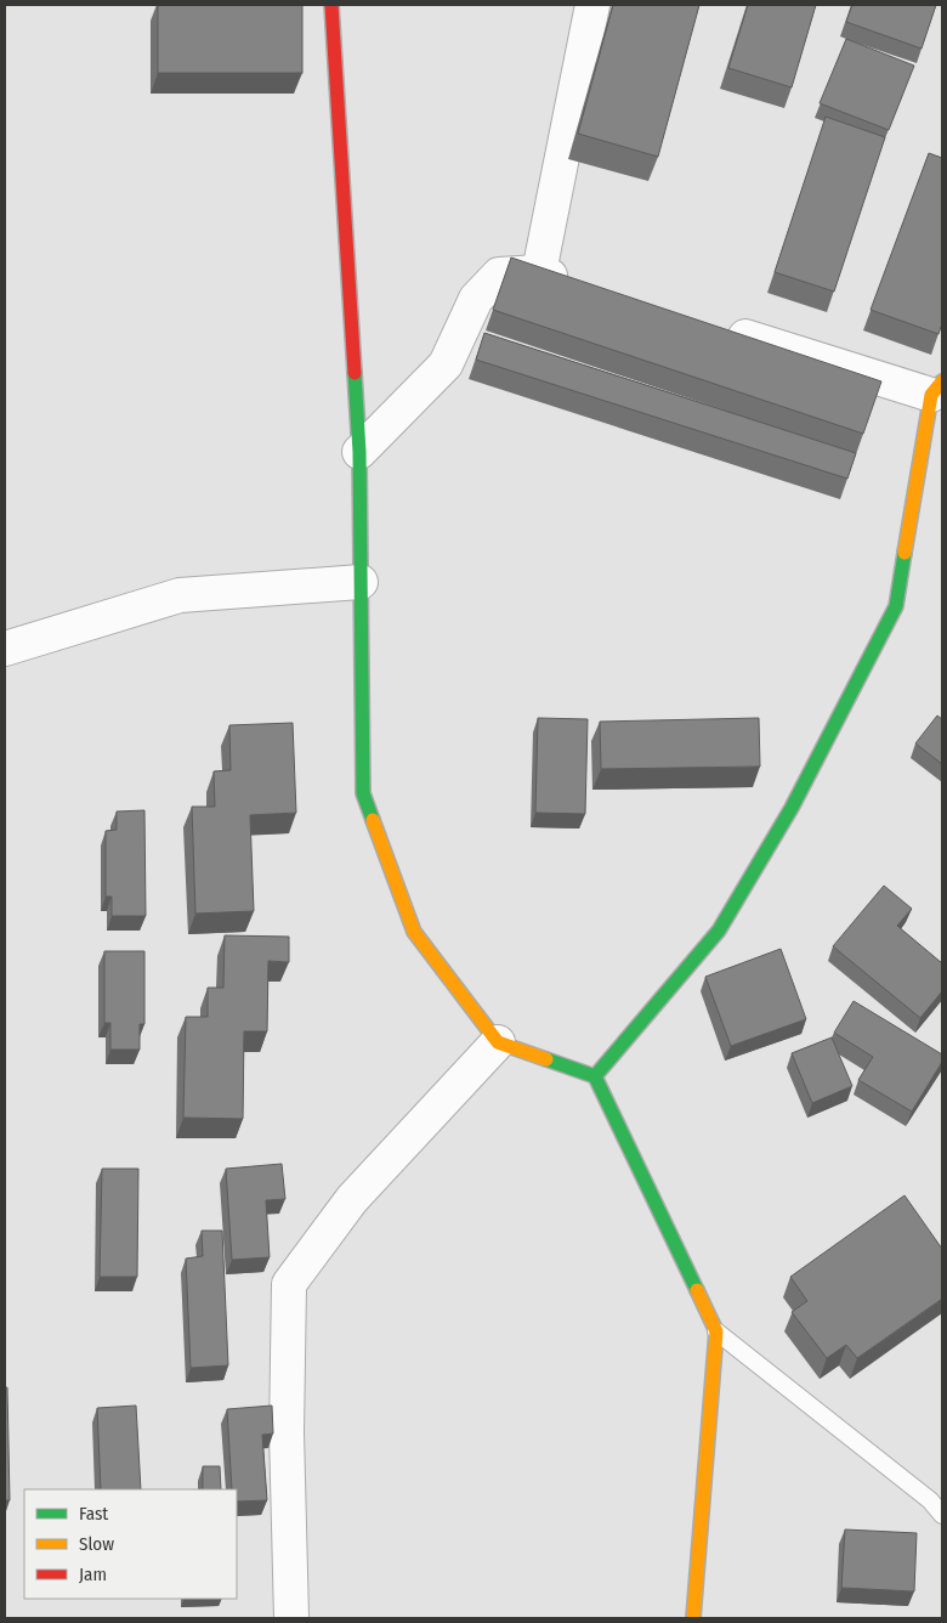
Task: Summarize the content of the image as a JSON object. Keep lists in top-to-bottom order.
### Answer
{
  "legend": ["Fast", "Slow", "Jam"]
}
